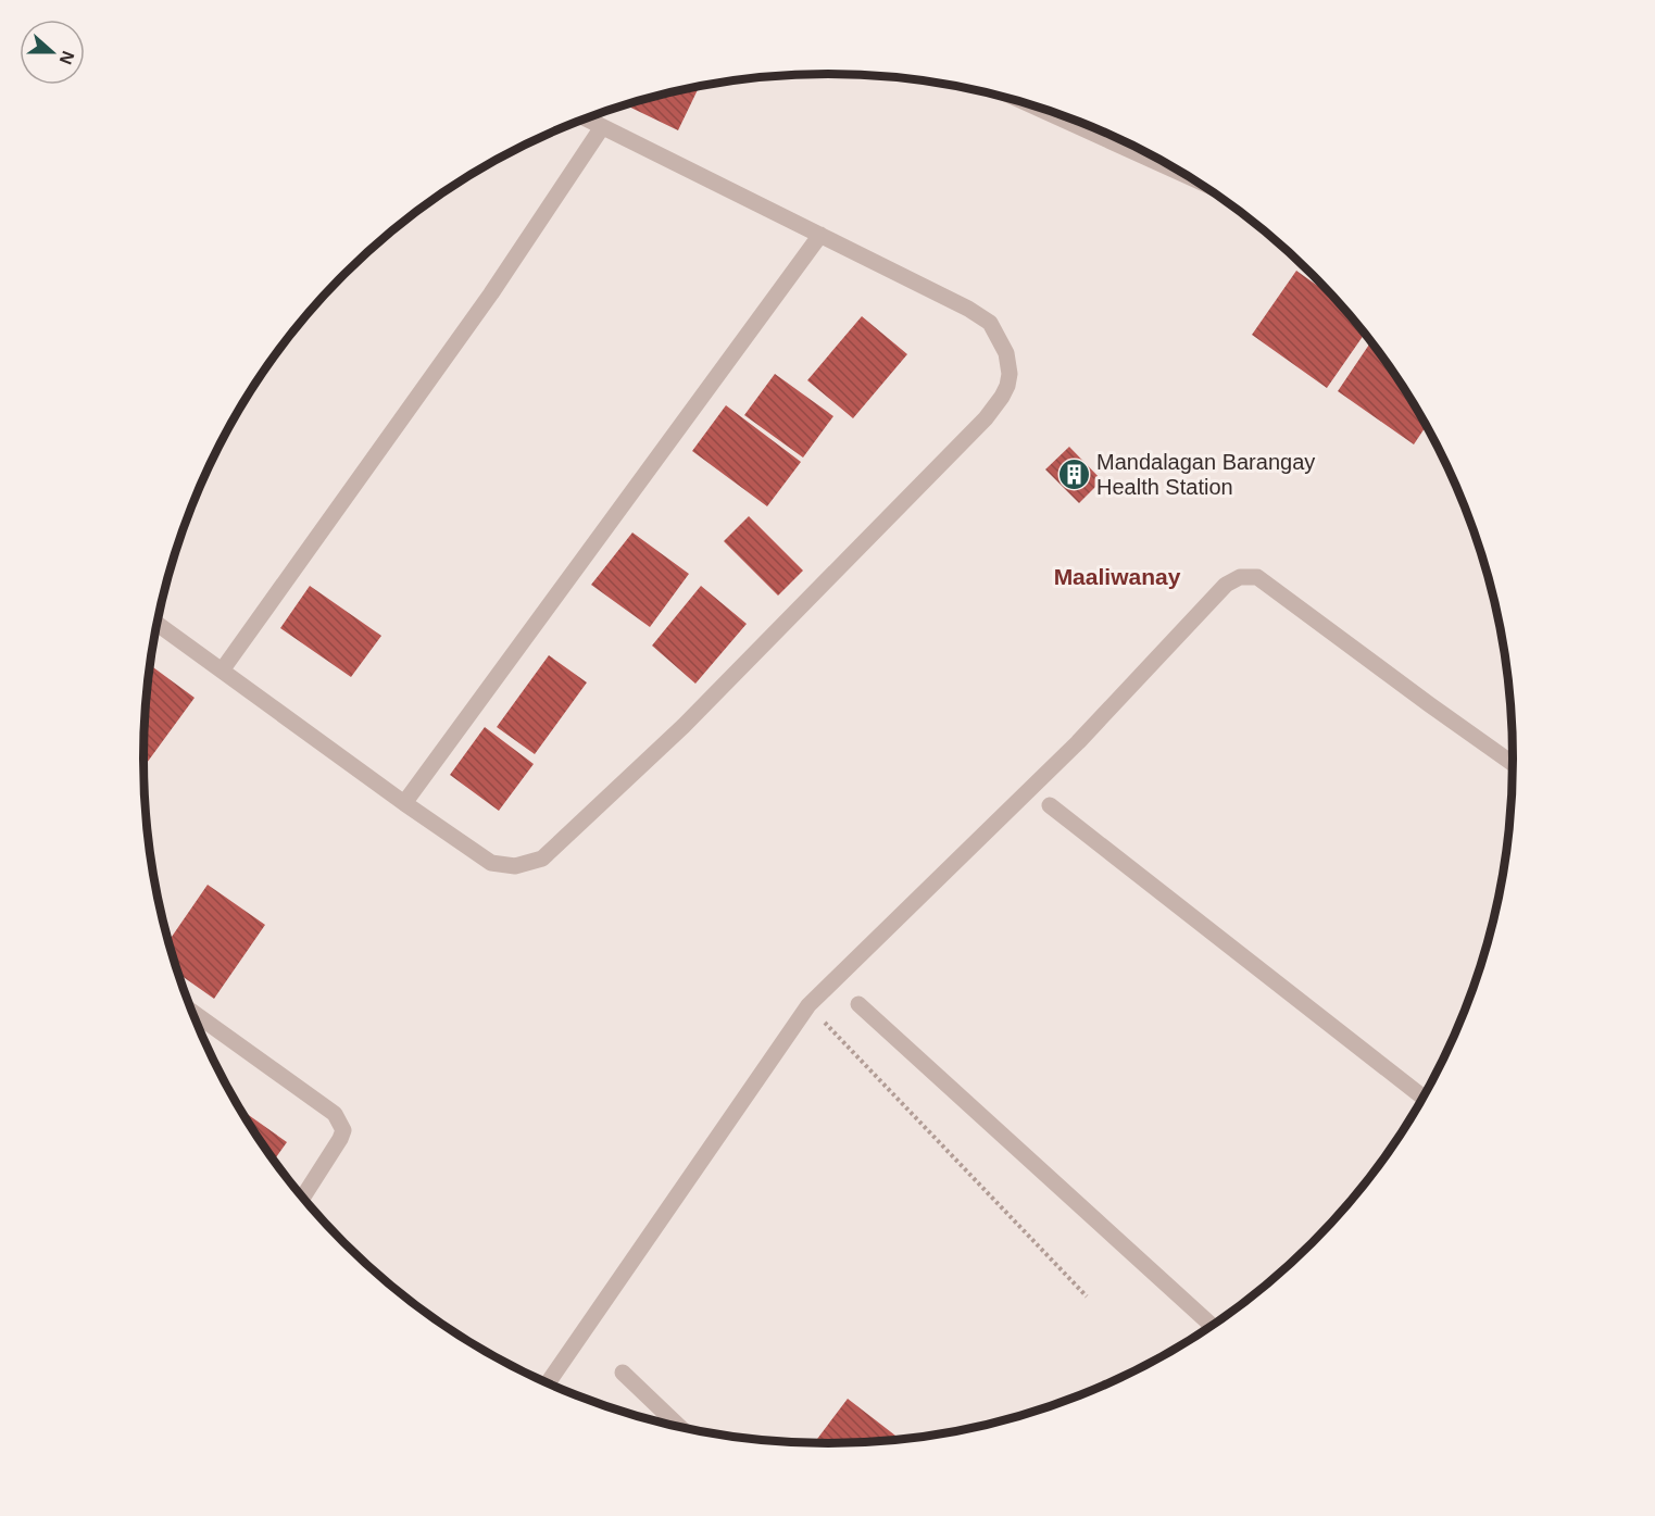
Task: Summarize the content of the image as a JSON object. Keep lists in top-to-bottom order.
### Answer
{
  "districts": ["Maaliwanay"],
  "places": {
    "building": ["Mandalagan Barangay Health Station"]
  },
  "north": "right"
}
